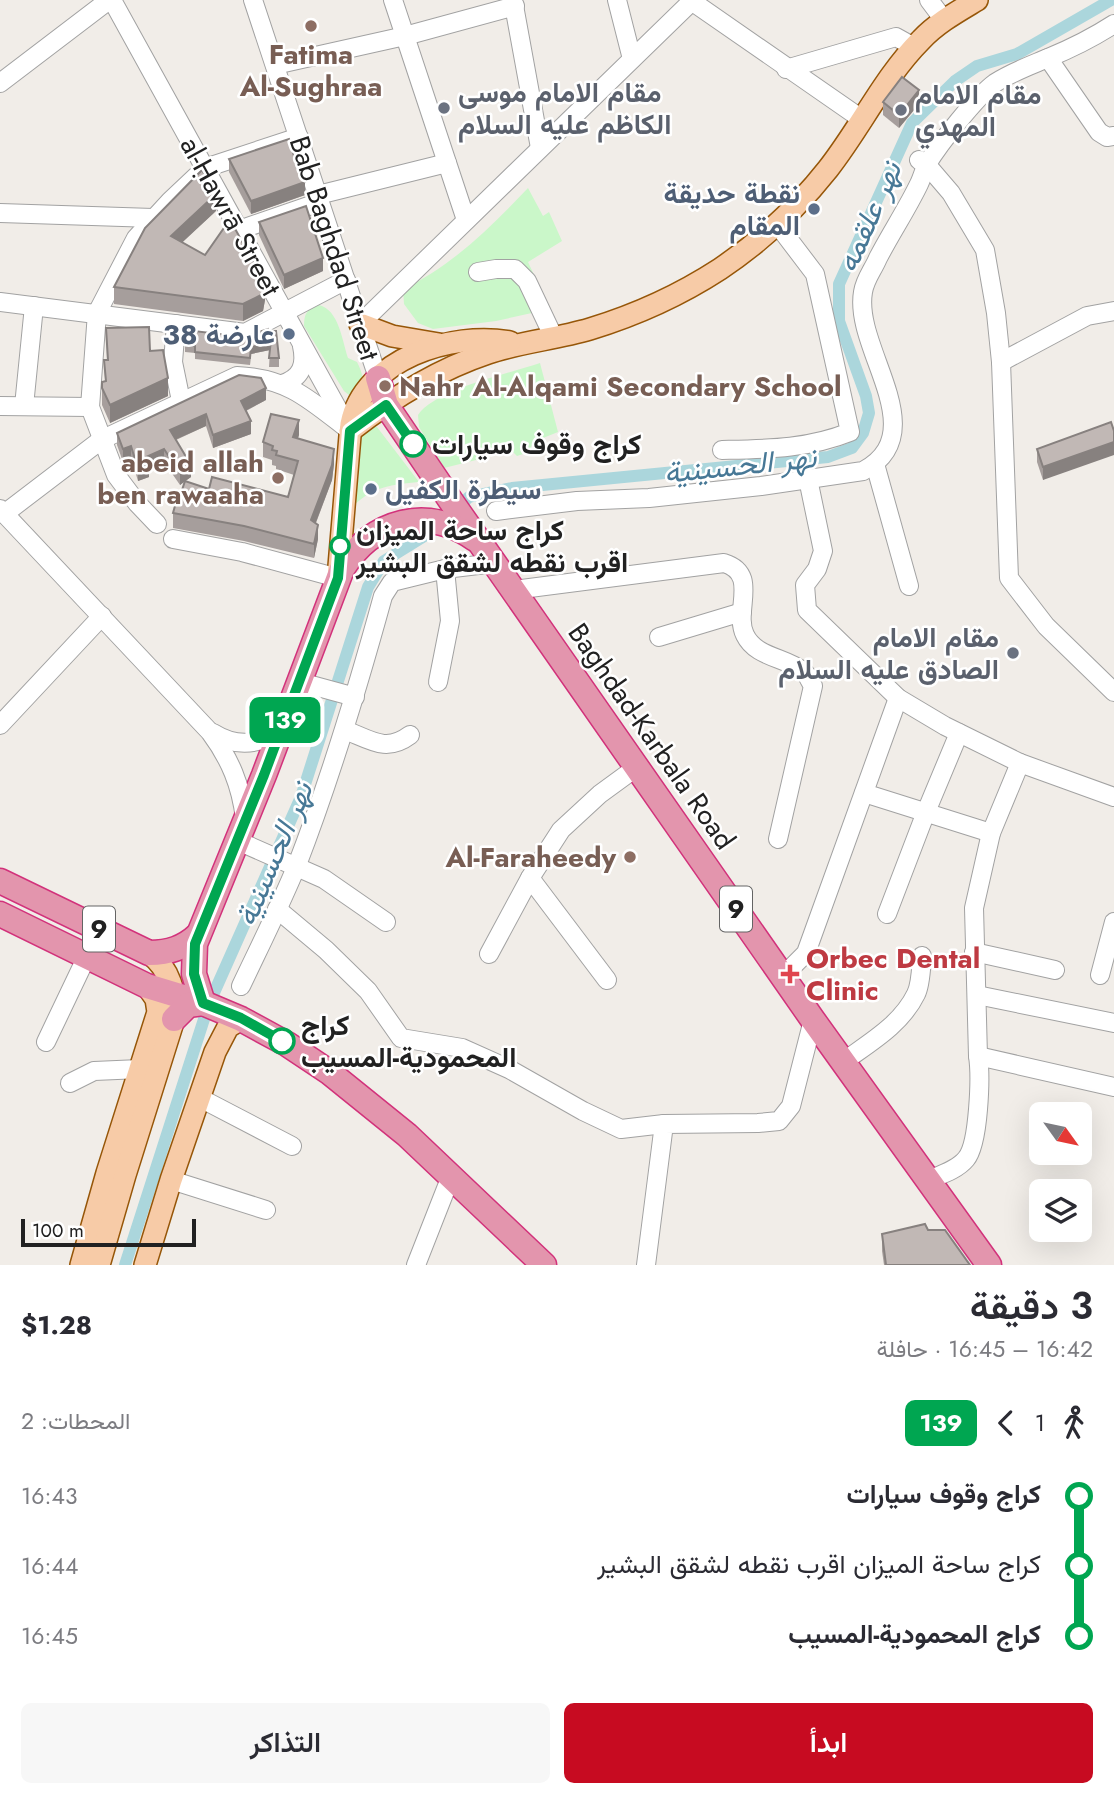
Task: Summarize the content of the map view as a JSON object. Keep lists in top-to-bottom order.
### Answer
{
  "streets": {
    "highway": ["Baghdad-Karbala Road", "9"],
    "main road": ["Bab Baghdad Street"],
    "street": ["al-Ḥawrā Street"]
  },
  "crossings": [
    ["al-Ḥawrā Street", "Bab Baghdad Street"],
    ["Bab Baghdad Street", "Baghdad-Karbala Road"],
    ["Bab Baghdad Street", "9"],
    ["Baghdad-Karbala Road", "9"]
  ],
  "water": ["نهر علقمه", "نهر الحسينية"],
  "places": {
    "other": [
      "Fatima Al-Sughraa",
      "مقام الامام موسى الكاظم عليه السلام",
      "مقام الامام المهدي",
      "نقطة حديقة المقام",
      "عارضة 38",
      "Nahr Al-Alqami Secondary School",
      "كراج وقوف سيارات",
      "abeid allah ben rawaaha",
      "سيطرة الكفيل",
      "كراج ساحة الميزان اقرب نقطه لشقق البشير",
      "مقام الامام الصادق عليه السلام",
      "Al-Faraheedy",
      "كراج المحمودية-المسيب"
    ],
    "health": ["Orbec Dental Clinic"]
  },
  "lines": ["bus line 139"],
  "scale_bar": "100 m",
  "north": "bottom right",
  "page": {
    "on_map": "139",
    "scale": "100 m",
    "heading": ["3 دقيقة", "16:42 – 16:45 · حافلة", "$1.28"],
    "legs": ["1", "139", "المحطات: 2"],
    "list": [
      {
        "name": "كراج وقوف سيارات",
        "value": "16:43"
      },
      {
        "name": "كراج ساحة الميزان اقرب نقطه لشقق البشير",
        "value": "16:44"
      },
      {
        "name": "كراج المحمودية-المسيب",
        "value": "16:45"
      }
    ],
    "buttons": ["ابدأ", "التذاكر"]
  }
}
